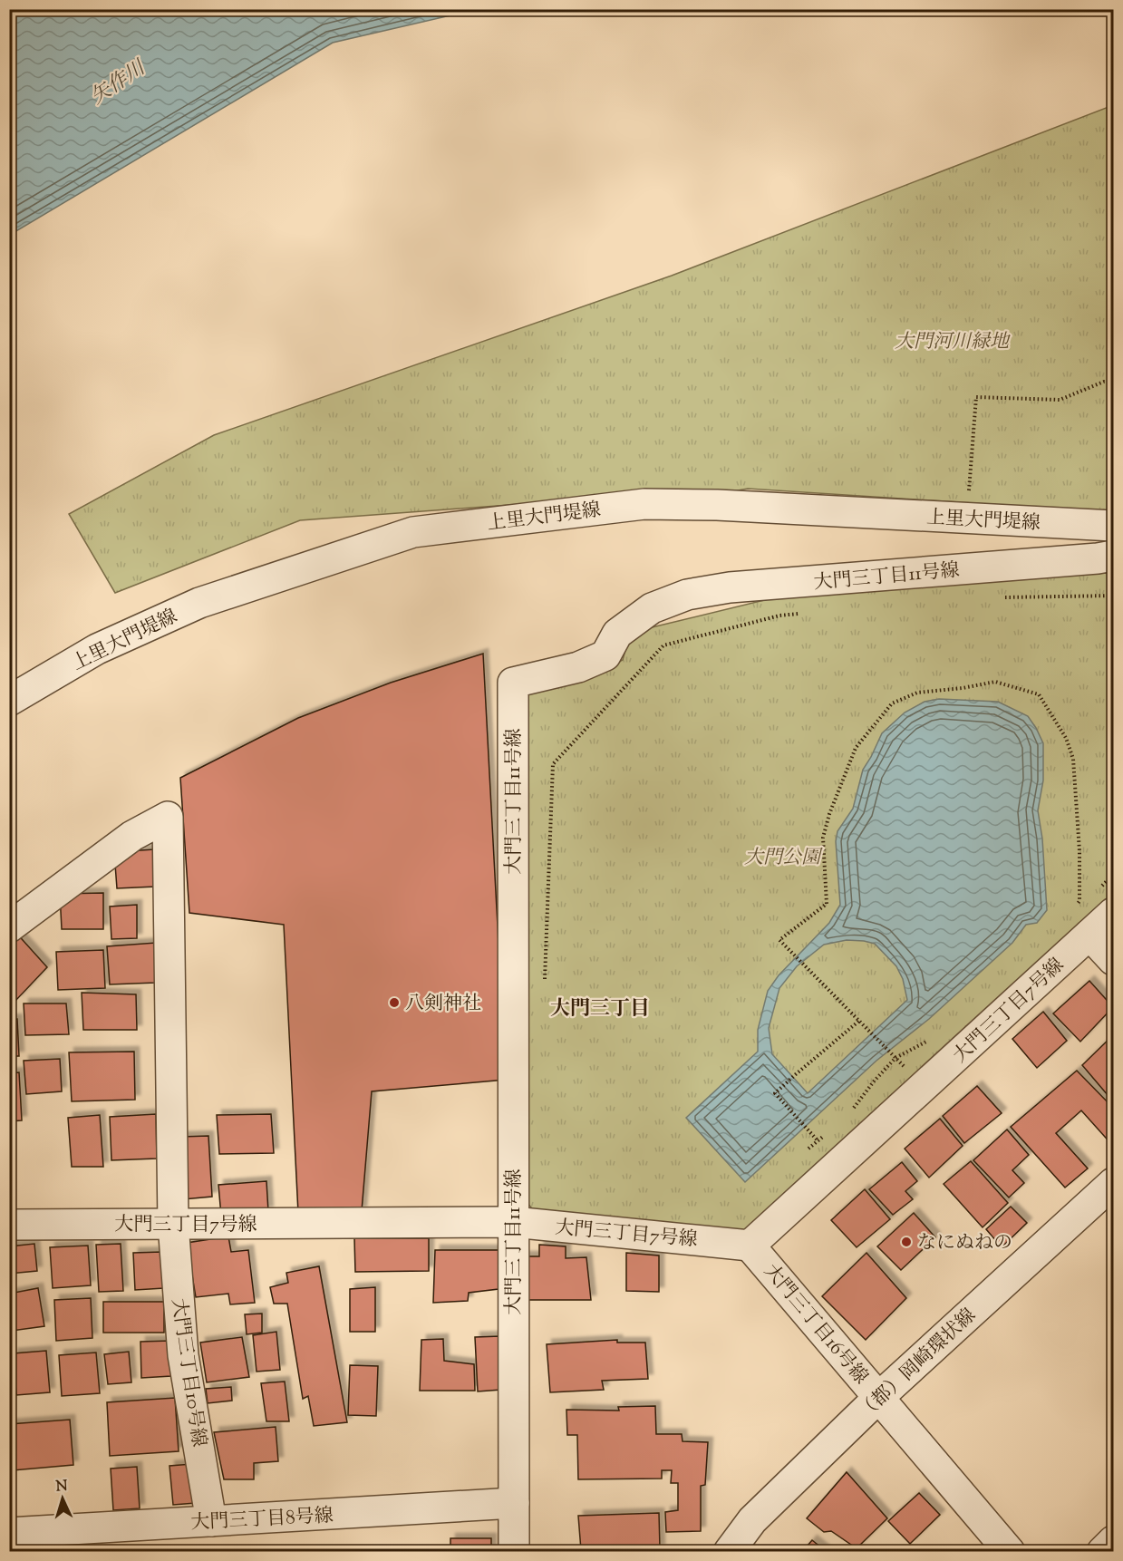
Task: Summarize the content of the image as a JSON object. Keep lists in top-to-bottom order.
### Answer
{
  "streets": {
    "street": [
      "上里大門堤線",
      "大門三丁目11号線",
      "大門三丁目7号線",
      "大門三丁目16号線",
      "（都）岡崎環状線",
      "大門三丁目10号線",
      "大門三丁目8号線"
    ]
  },
  "crossings": [
    ["大門三丁目11号線", "大門三丁目7号線"],
    ["大門三丁目11号線", "大門三丁目8号線"],
    ["大門三丁目7号線", "大門三丁目16号線"],
    ["大門三丁目7号線", "大門三丁目10号線"],
    ["大門三丁目16号線", "（都）岡崎環状線"],
    ["大門三丁目10号線", "大門三丁目8号線"]
  ],
  "districts": ["大門三丁目"],
  "water": ["矢作川"],
  "parks": ["大門河川緑地", "大門公園"],
  "places": ["八剣神社", "なにぬねの"],
  "north": "top"
}
